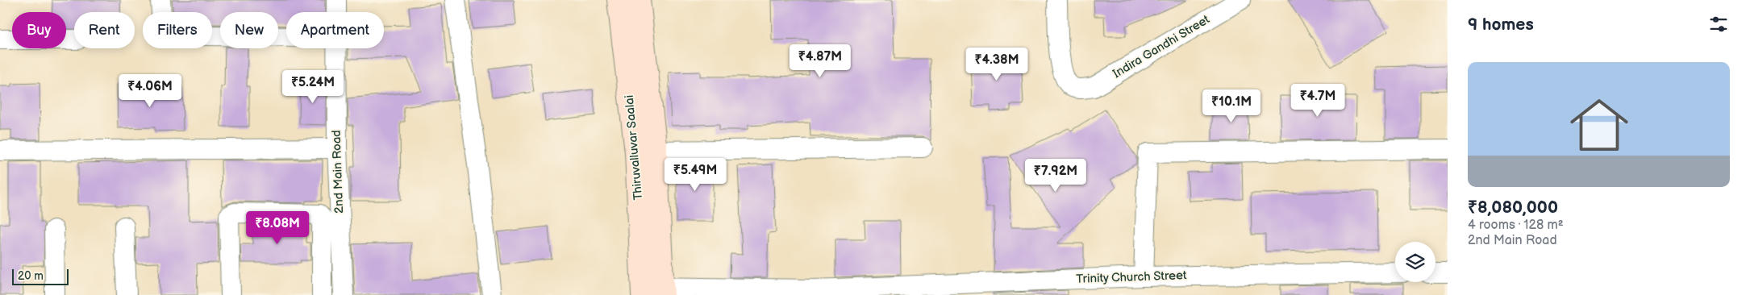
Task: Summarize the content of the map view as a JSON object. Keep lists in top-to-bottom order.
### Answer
{
  "streets": {
    "main road": ["Thiruvalluvar Saalai"],
    "street": ["Indira Gandhi Street", "2nd Main Road", "Trinity Church Street"]
  },
  "crossings": [
    ["Thiruvalluvar Saalai", "Trinity Church Street"]
  ],
  "scale_bar": "20 m",
  "page": {
    "heading": "9 homes",
    "chip": [
      "Buy",
      "Rent",
      "Filters",
      "New",
      "Apartment"
    ],
    "price": [
      "₹4.87M",
      "₹4.38M",
      "₹5.24M",
      "₹4.06M",
      "₹4.7M",
      "₹10.1M",
      "₹5.49M",
      "₹7.92M",
      "₹8.08M"
    ],
    "list": [
      {
        "name": "₹8,080,000",
        "note": "4 rooms · 128 m² · 2nd Main Road"
      }
    ],
    "scale": "20 m"
  }
}
